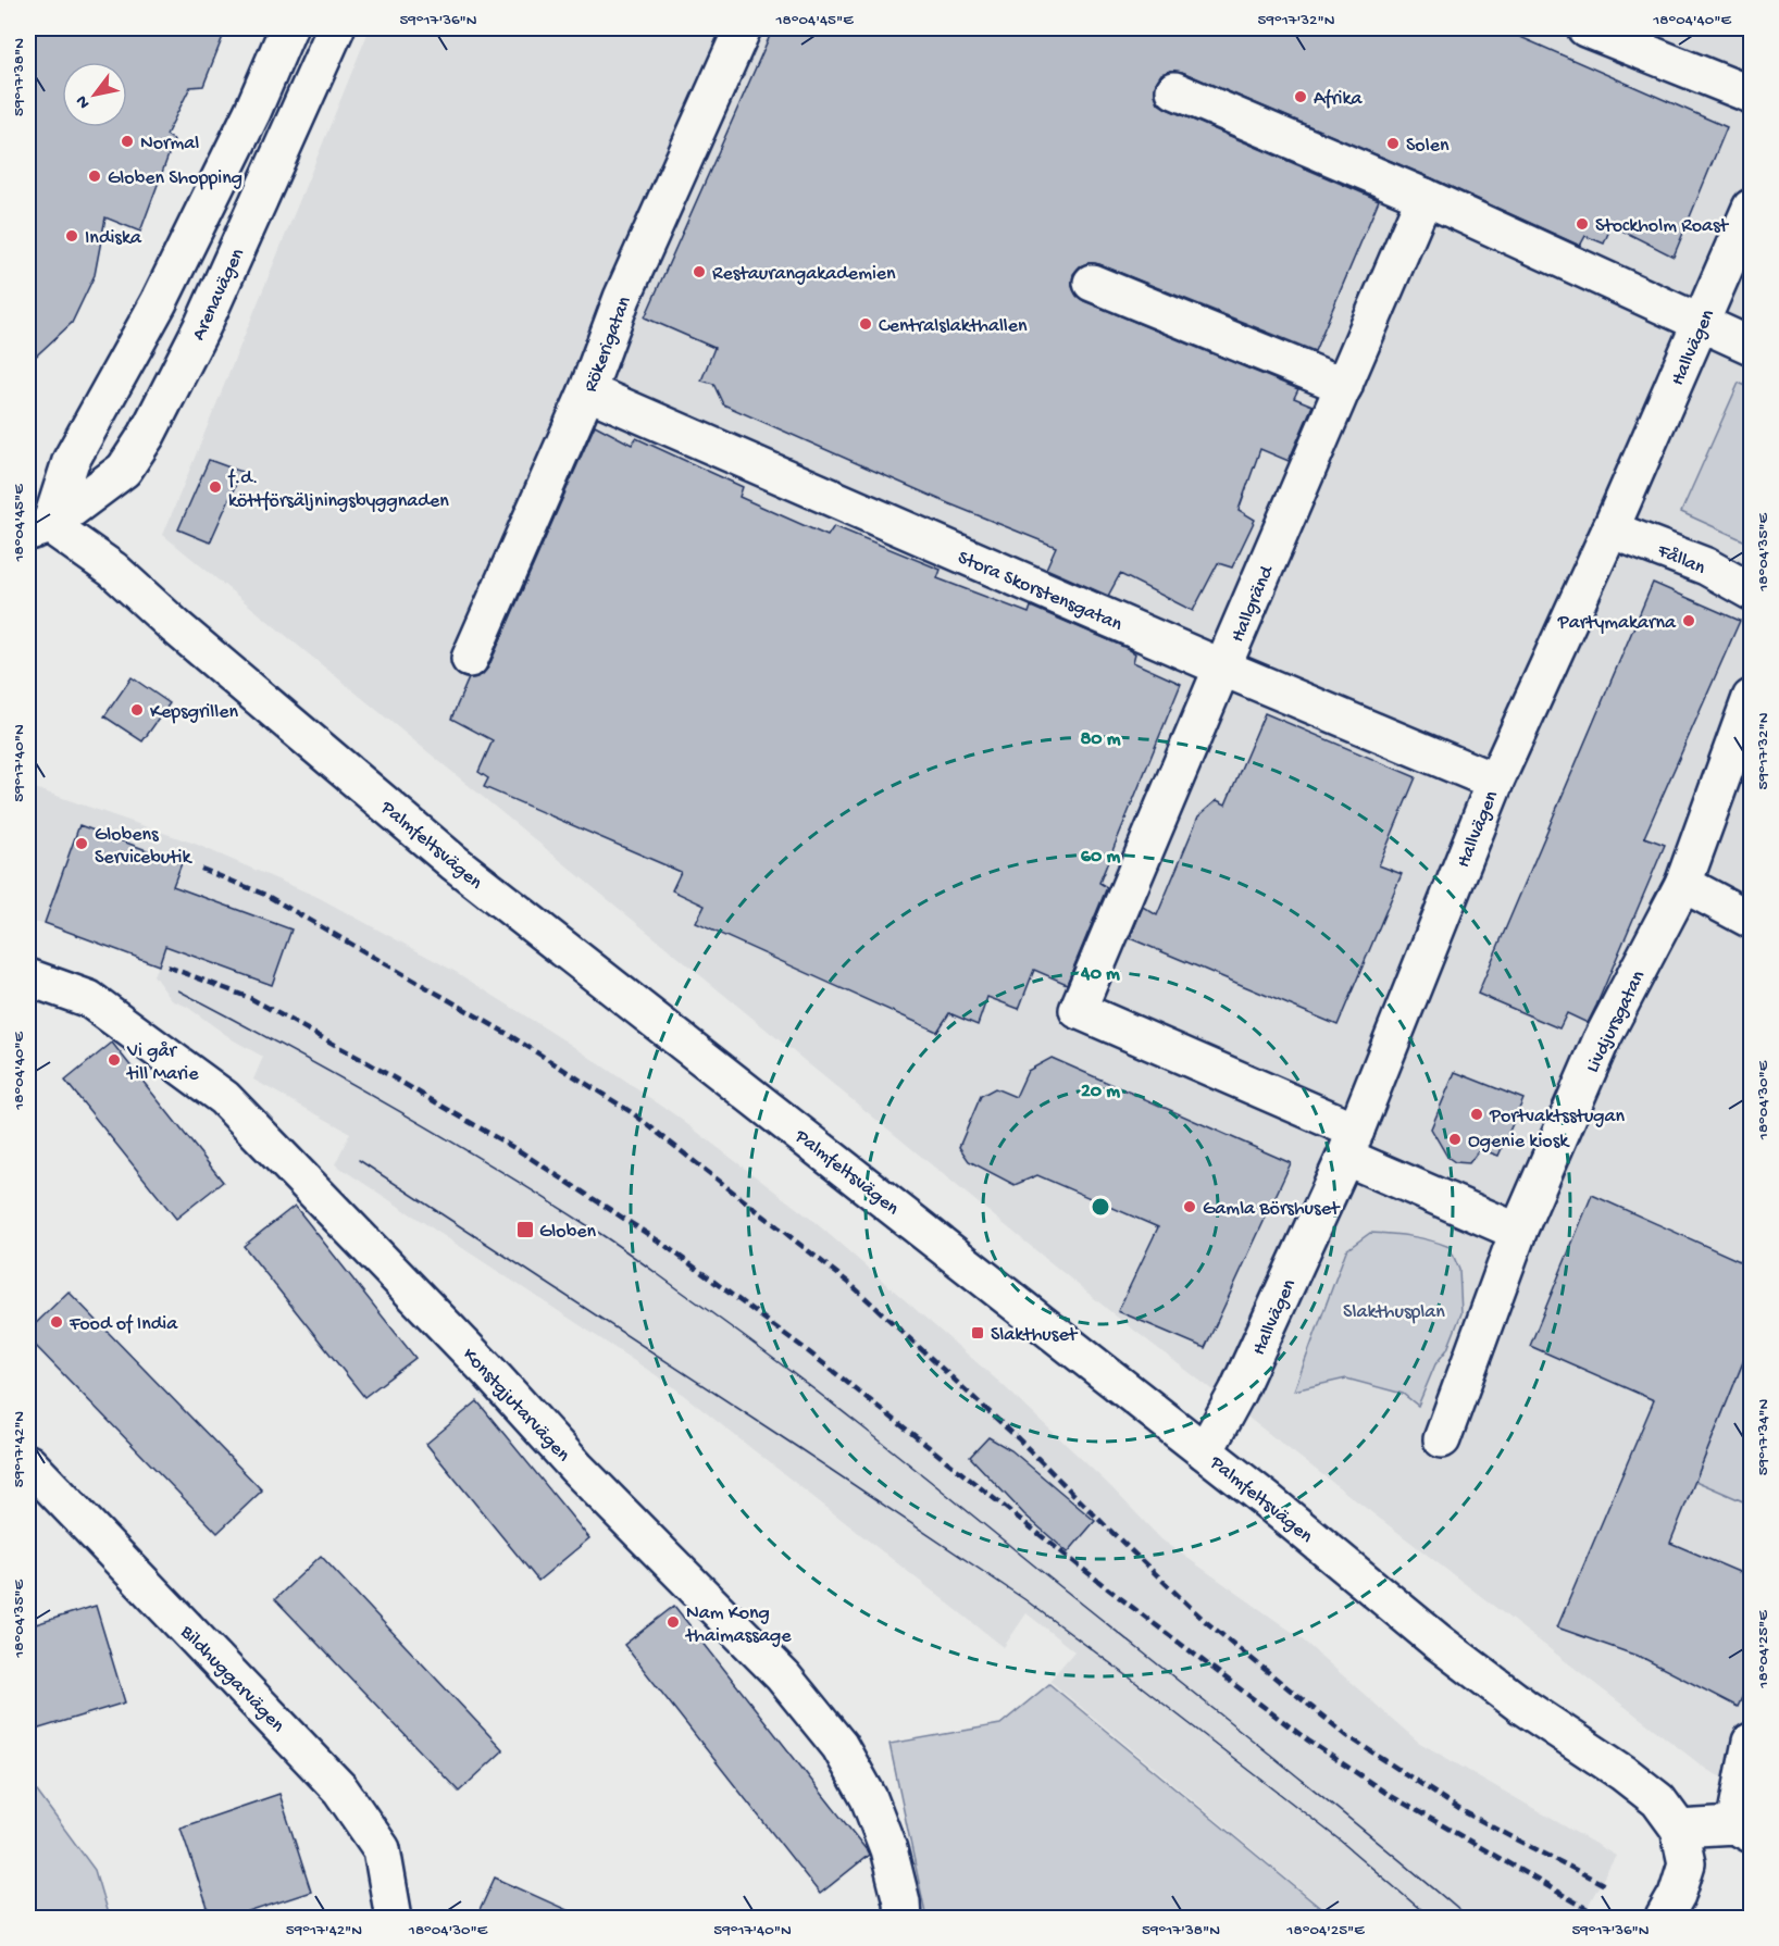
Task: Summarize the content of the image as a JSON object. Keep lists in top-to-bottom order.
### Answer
{
  "streets": {
    "street": [
      "Arenavägen",
      "Rökerigatan",
      "Hallvägen",
      "Fållan",
      "Stora Skorstensgatan",
      "Hallgränd",
      "Palmfeltsvägen",
      "Livdjursgatan",
      "Konstgjutarvägen",
      "Bildhuggarvägen"
    ]
  },
  "crossings": [
    ["Arenavägen", "Palmfeltsvägen"],
    ["Rökerigatan", "Stora Skorstensgatan"],
    ["Hallvägen", "Fållan"],
    ["Hallvägen", "Stora Skorstensgatan"],
    ["Hallvägen", "Hallgränd"],
    ["Hallvägen", "Palmfeltsvägen"],
    ["Stora Skorstensgatan", "Hallgränd"]
  ],
  "parks": ["Slakthusplan"],
  "places": {
    "other": [
      "Afrika",
      "Normal",
      "Solen",
      "Globen Shopping",
      "Stockholm Roast",
      "Indiska",
      "Restaurangakademien",
      "Centralslakthallen",
      "f.d. köttförsäljningsbyggnaden",
      "Partymakarna",
      "Kepsgrillen",
      "Globens Servicebutik",
      "Vi går till Marie",
      "Portvaktsstugan",
      "Ogenie kiosk",
      "Gamla Börshuset",
      "Food of India",
      "Nam Kong thaimassage"
    ],
    "transit": ["Globen", "Slakthuset"]
  },
  "north": "bottom left",
  "coordinates": [
    "59°17'36\"N",
    "18°04'45\"E",
    "59°17'32\"N",
    "18°04'40\"E",
    "59°17'38\"N",
    "18°04'35\"E",
    "59°17'40\"N",
    "18°04'30\"E",
    "59°17'34\"N",
    "59°17'42\"N",
    "18°04'25\"E"
  ],
  "rings": [
    "80 m",
    "60 m",
    "40 m",
    "20 m"
  ]
}
